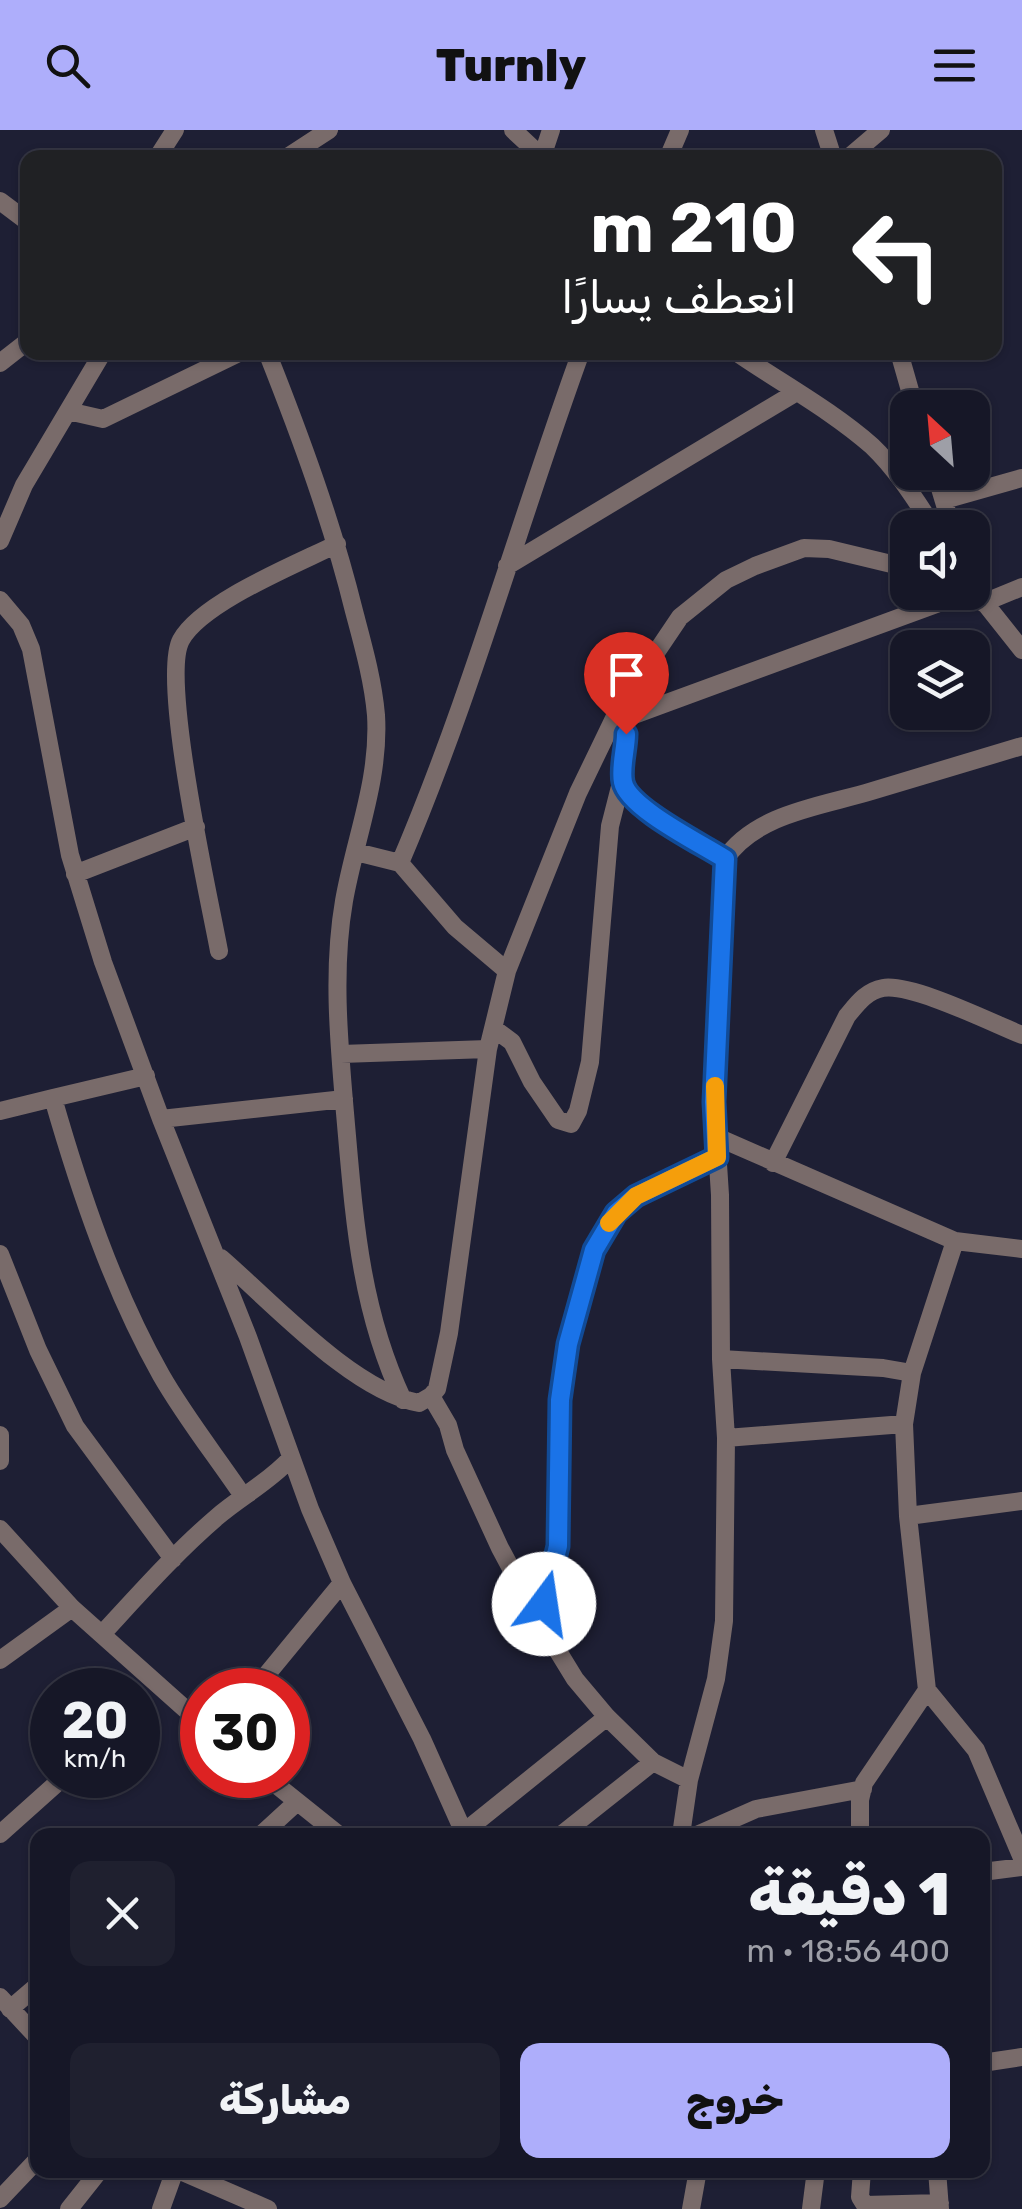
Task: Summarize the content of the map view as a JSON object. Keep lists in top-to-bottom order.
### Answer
{
  "north": "top left",
  "page": {
    "header": "Turnly",
    "turn": ["210 m", "انعطف يسارًا"],
    "speed": "20 km/h",
    "limit": "30",
    "heading": ["1 دقيقة", "400 m · 18:56"],
    "buttons": ["خروج", "مشاركة"]
  }
}
